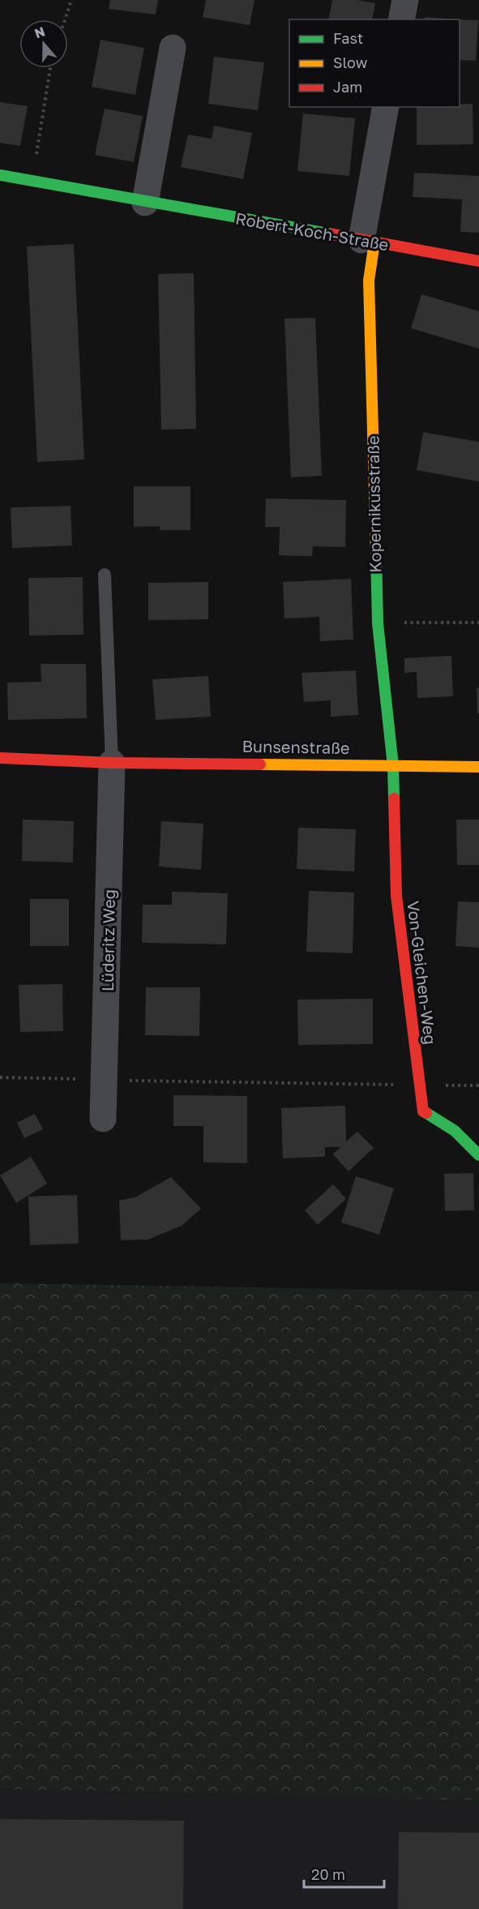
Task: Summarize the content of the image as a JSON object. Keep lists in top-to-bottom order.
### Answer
{
  "streets": {
    "street": [
      "Robert-Koch-Straße",
      "Kopernikusstraße",
      "Bunsenstraße",
      "Lüderitz Weg",
      "Von-Gleichen-Weg"
    ]
  },
  "crossings": [
    ["Robert-Koch-Straße", "Kopernikusstraße"],
    ["Kopernikusstraße", "Bunsenstraße"],
    ["Kopernikusstraße", "Von-Gleichen-Weg"],
    ["Bunsenstraße", "Lüderitz Weg"],
    ["Bunsenstraße", "Von-Gleichen-Weg"]
  ],
  "legend": ["Fast", "Slow", "Jam"],
  "scale_bar": "20 m",
  "north": "top"
}
